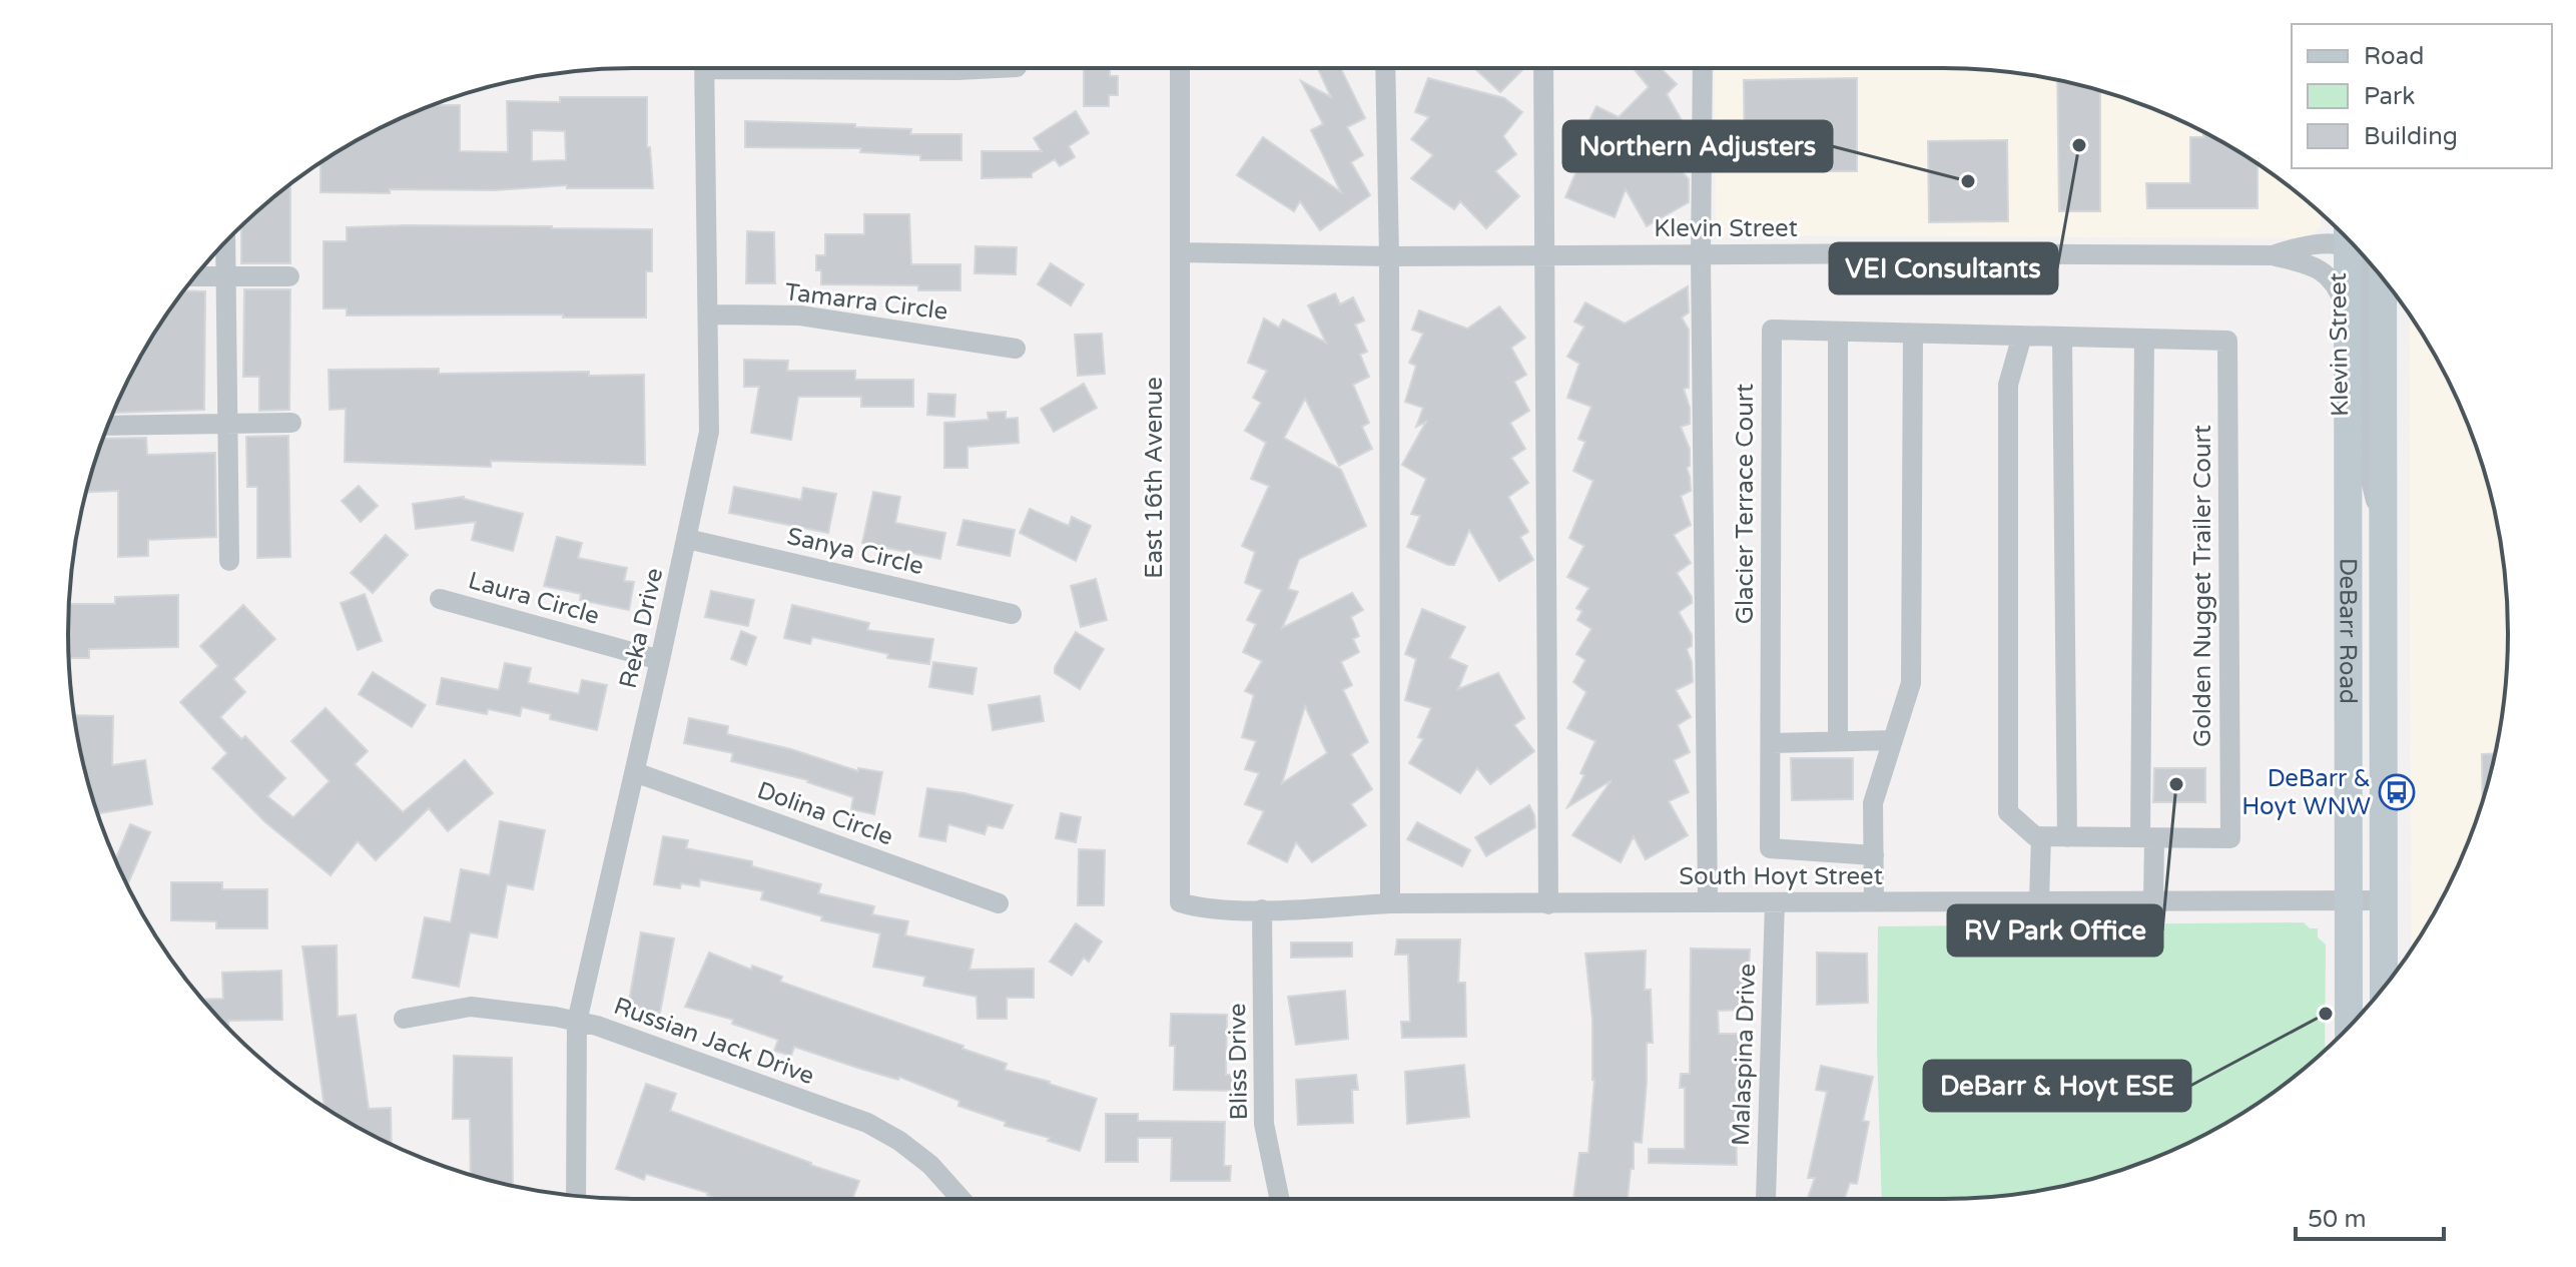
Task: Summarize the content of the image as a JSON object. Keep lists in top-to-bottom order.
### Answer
{
  "streets": {
    "main road": ["DeBarr Road"],
    "street": [
      "Klevin Street",
      "Tamarra Circle",
      "East 16th Avenue",
      "Glacier Terrace Court",
      "Sanya Circle",
      "Golden Nugget Trailer Court",
      "Laura Circle",
      "Reka Drive",
      "Dolina Circle",
      "South Hoyt Street",
      "Russian Jack Drive",
      "Malaspina Drive",
      "Bliss Drive"
    ]
  },
  "crossings": [
    ["Klevin Street", "East 16th Avenue"],
    ["Klevin Street", "DeBarr Road"],
    ["Tamarra Circle", "Reka Drive"],
    ["East 16th Avenue", "South Hoyt Street"],
    ["Glacier Terrace Court", "Golden Nugget Trailer Court"],
    ["Sanya Circle", "Reka Drive"],
    ["Laura Circle", "Reka Drive"],
    ["Reka Drive", "Dolina Circle"],
    ["Reka Drive", "Russian Jack Drive"],
    ["DeBarr Road", "South Hoyt Street"],
    ["South Hoyt Street", "Malaspina Drive"],
    ["South Hoyt Street", "Bliss Drive"]
  ],
  "places": {
    "other": [
      "VEI Consultants",
      "Northern Adjusters",
      "RV Park Office",
      "DeBarr & Hoyt ESE"
    ],
    "bus stop": ["DeBarr & Hoyt WNW"]
  },
  "legend": ["Road", "Park", "Building"],
  "scale_bar": "50 m"
}
